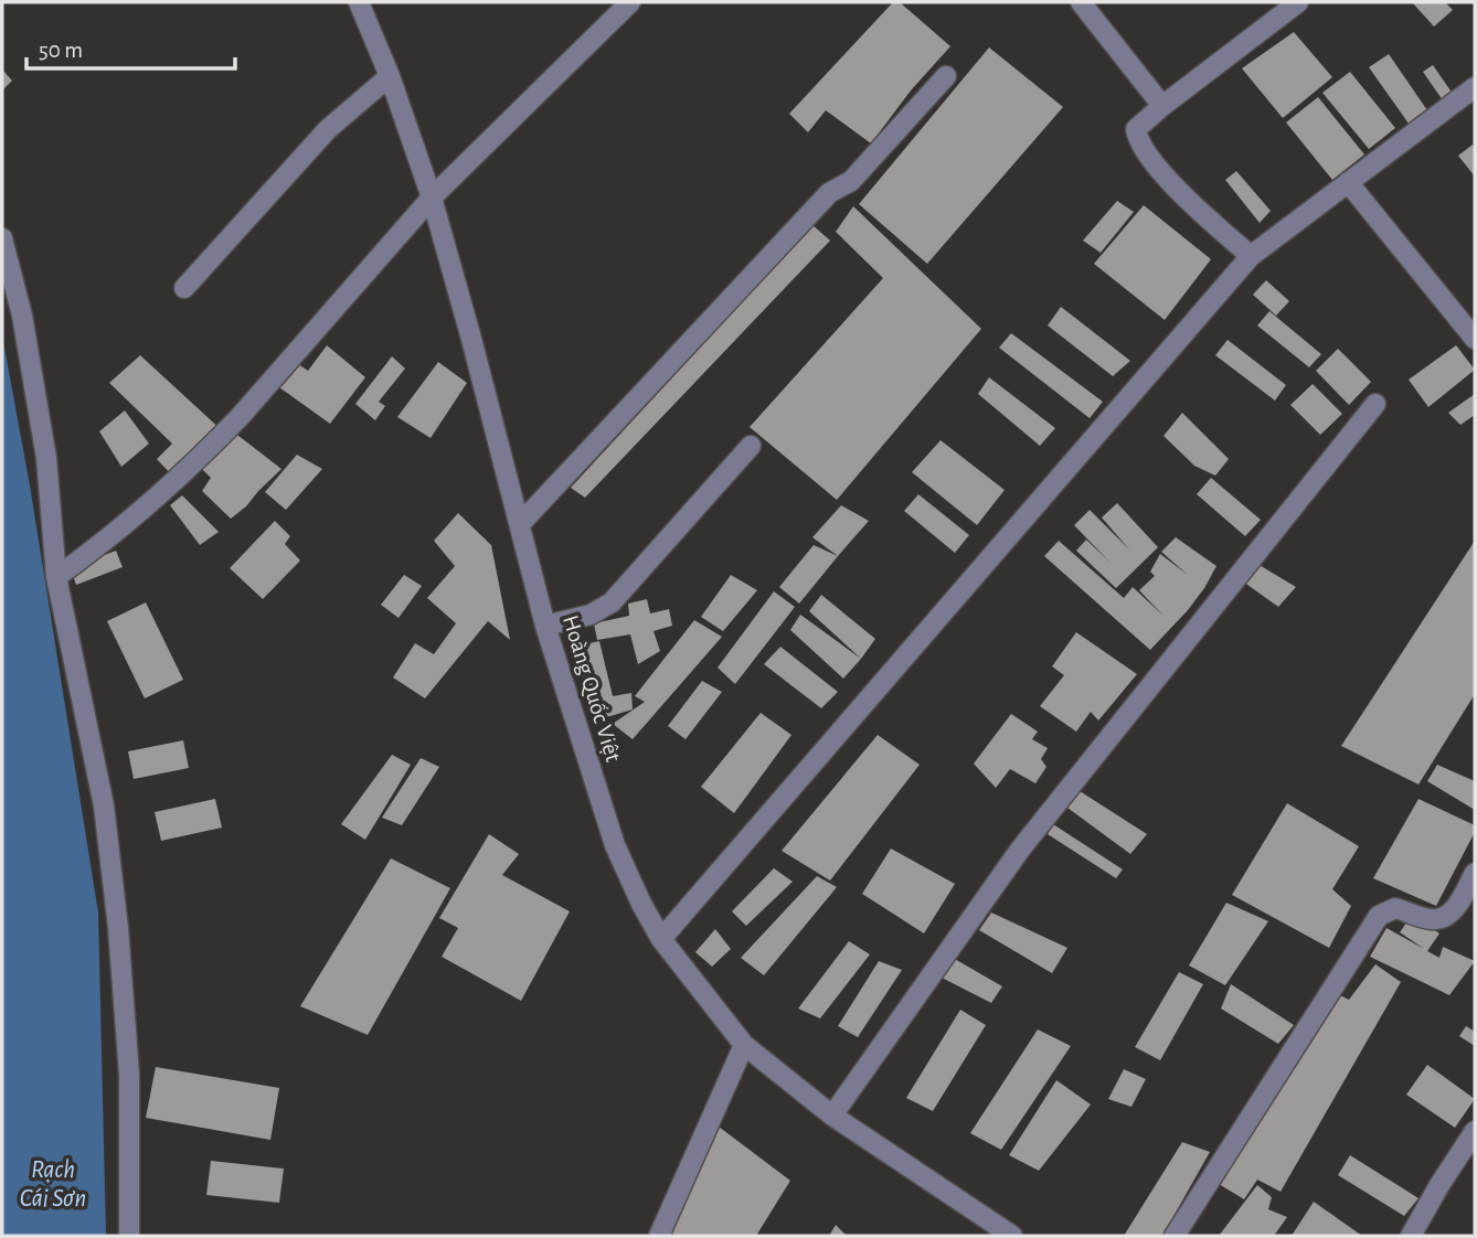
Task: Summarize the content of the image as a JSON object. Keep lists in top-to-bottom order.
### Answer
{
  "streets": {
    "street": ["Hoàng Quốc Việt"]
  },
  "water": ["Rạch Cái Sơn"],
  "scale_bar": "50 m"
}
